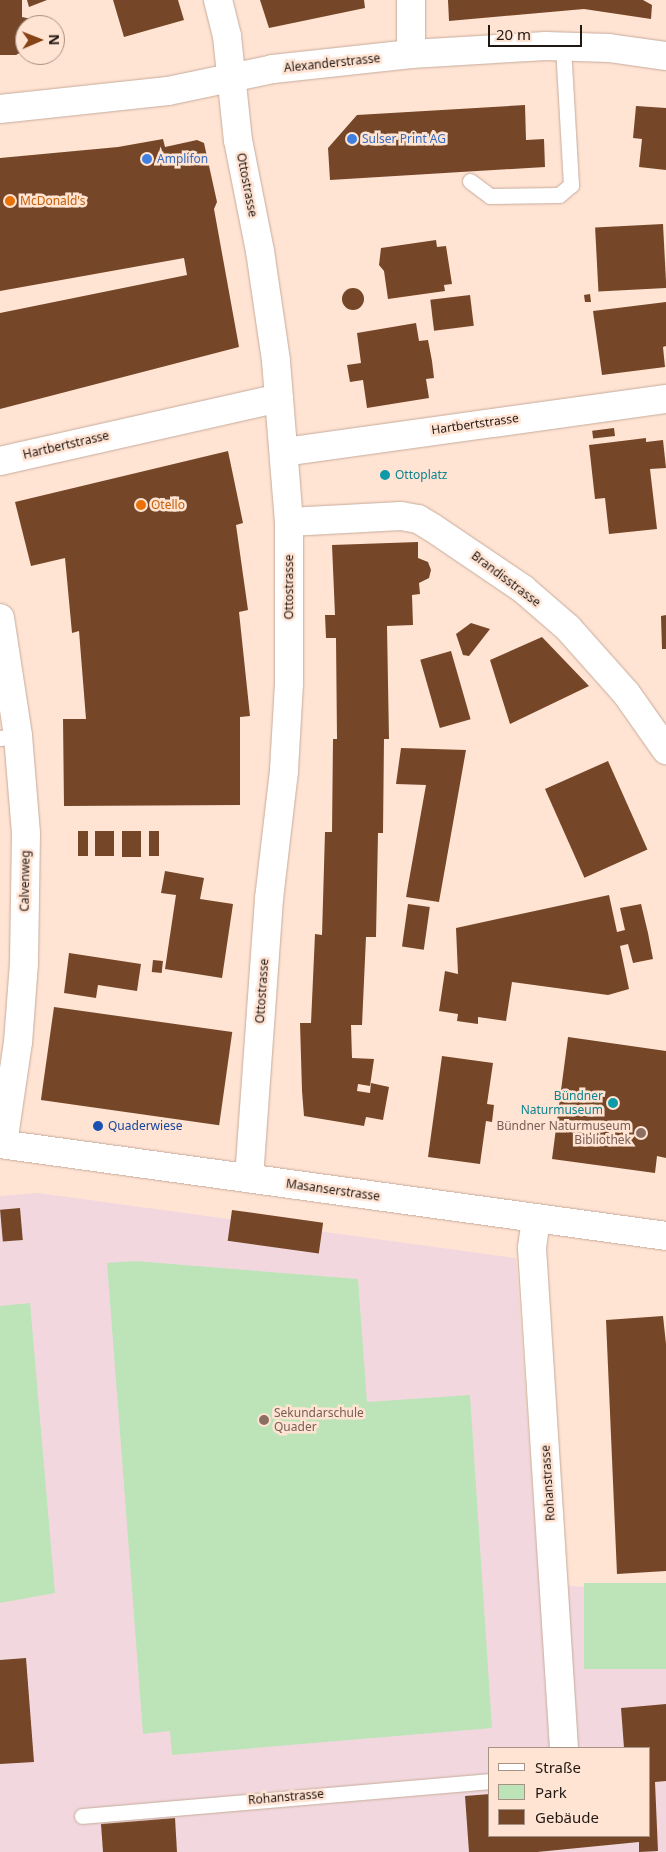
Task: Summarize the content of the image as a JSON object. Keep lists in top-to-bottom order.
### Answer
{
  "streets": {
    "street": [
      "Alexanderstrasse",
      "Ottostrasse",
      "Hartbertstrasse",
      "Brandisstrasse",
      "Calvenweg",
      "Masanserstrasse",
      "Rohanstrasse"
    ]
  },
  "crossings": [
    ["Alexanderstrasse", "Ottostrasse"],
    ["Ottostrasse", "Hartbertstrasse"],
    ["Ottostrasse", "Brandisstrasse"],
    ["Ottostrasse", "Masanserstrasse"],
    ["Calvenweg", "Masanserstrasse"],
    ["Masanserstrasse", "Rohanstrasse"]
  ],
  "places": [
    "Sulser Print AG",
    "Amplifon",
    "McDonald's",
    "Ottoplatz",
    "Otello",
    "Bündner Naturmuseum",
    "Quaderwiese",
    "Bündner Naturmuseum Bibliothek",
    "Sekundarschule Quader"
  ],
  "legend": ["Straße", "Park", "Gebäude"],
  "scale_bar": "20 m",
  "north": "right"
}
